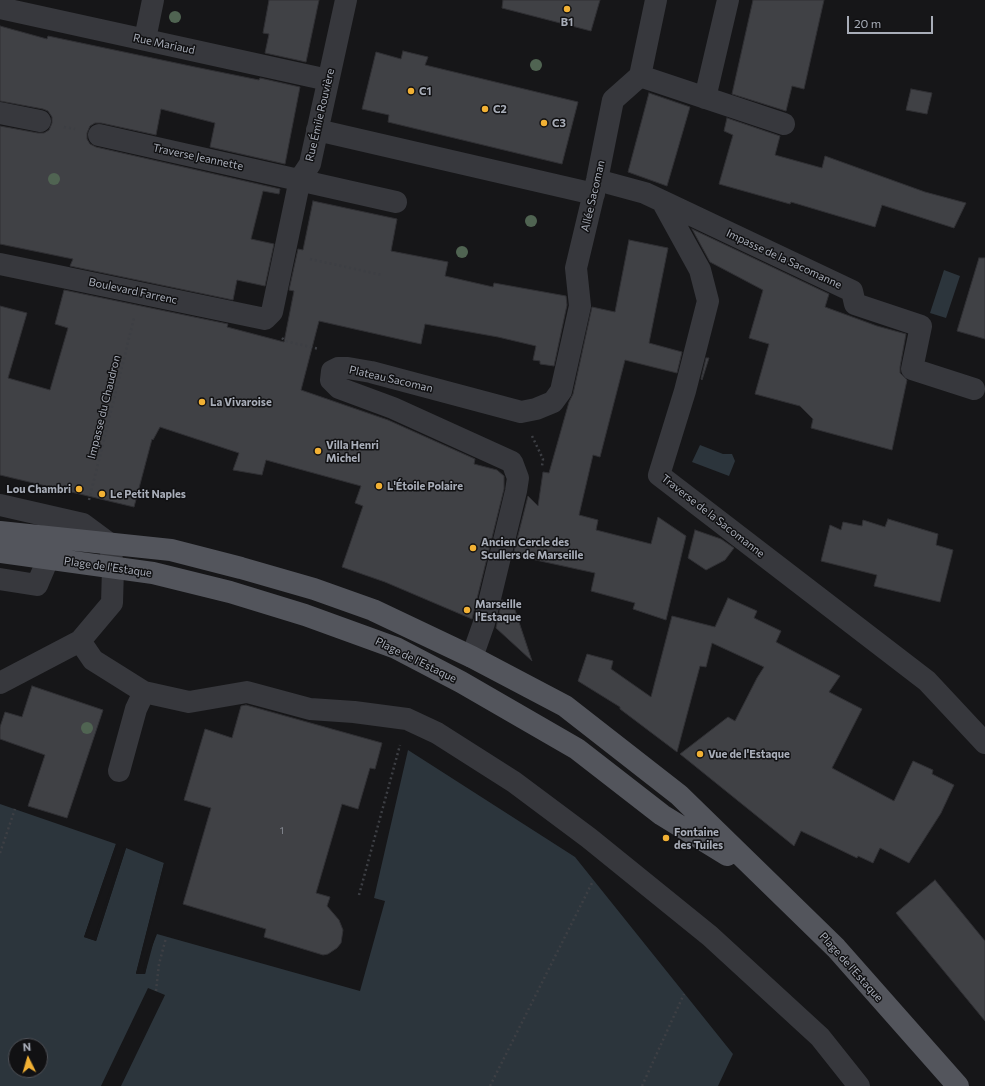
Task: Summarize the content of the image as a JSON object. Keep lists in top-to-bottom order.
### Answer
{
  "streets": {
    "main road": ["Plage de l'Estaque"],
    "street": [
      "Rue Mariaud",
      "Rue Émile Rouvière",
      "Traverse Jeannette",
      "Allée Sacoman",
      "Impasse de la Sacomanne",
      "Boulevard Farrenc",
      "Plateau Sacoman",
      "Traverse de la Sacomanne"
    ],
    "path": ["Impasse du Chaudron"]
  },
  "crossings": [
    ["Rue Mariaud", "Rue Émile Rouvière"],
    ["Rue Émile Rouvière", "Traverse Jeannette"],
    ["Rue Émile Rouvière", "Boulevard Farrenc"],
    ["Allée Sacoman", "Plateau Sacoman"],
    ["Impasse de la Sacomanne", "Traverse de la Sacomanne"],
    ["Boulevard Farrenc", "Impasse du Chaudron"],
    ["Plateau Sacoman", "Plage de l'Estaque"]
  ],
  "places": [
    "B1",
    "C1",
    "C2",
    "C3",
    "La Vivaroise",
    "Villa Henri Michel",
    "L'Étoile Polaire",
    "Lou Chambri",
    "Le Petit Naples",
    "Ancien Cercle des Scullers de Marseille",
    "Marseille l'Estaque",
    "Vue de l'Estaque",
    "Fontaine des Tuiles"
  ],
  "house_numbers": ["1"],
  "scale_bar": "20 m",
  "north": "top"
}
